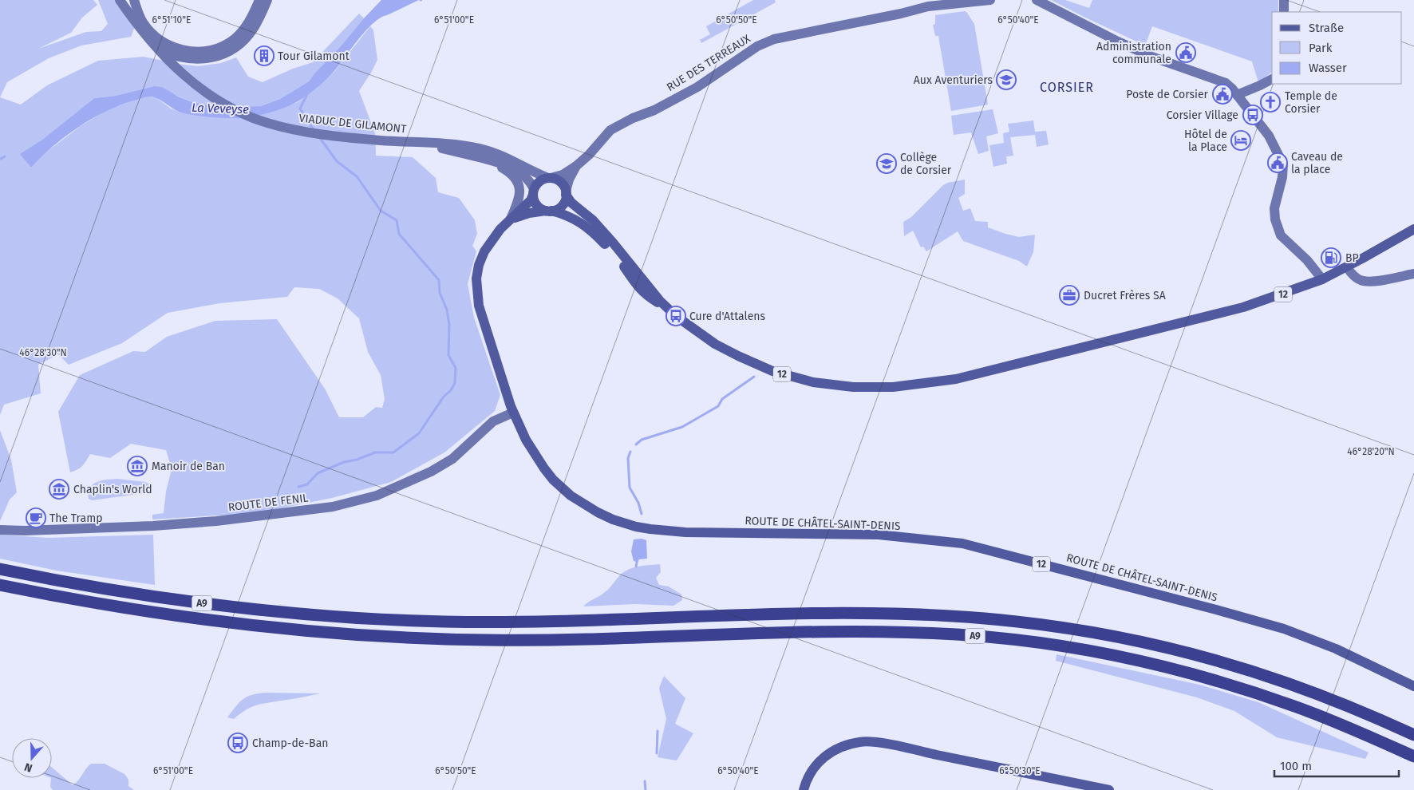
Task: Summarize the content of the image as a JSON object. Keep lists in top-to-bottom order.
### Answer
{
  "streets": {
    "highway": ["A9"],
    "main road": ["12", "ROUTE DE CHÂTEL-SAINT-DENIS"],
    "street": ["RUE DES TERREAUX", "VIADUC DE GILAMONT", "ROUTE DE FENIL"]
  },
  "crossings": [
    ["RUE DES TERREAUX", "VIADUC DE GILAMONT"],
    ["RUE DES TERREAUX", "12"],
    ["RUE DES TERREAUX", "ROUTE DE CHÂTEL-SAINT-DENIS"],
    ["VIADUC DE GILAMONT", "12"],
    ["VIADUC DE GILAMONT", "ROUTE DE CHÂTEL-SAINT-DENIS"],
    ["12", "ROUTE DE CHÂTEL-SAINT-DENIS"],
    ["ROUTE DE FENIL", "ROUTE DE CHÂTEL-SAINT-DENIS"]
  ],
  "districts": ["CORSIER"],
  "water": ["La Veveyse"],
  "places": {
    "public building": ["Administration communale", "Poste de Corsier", "Caveau de la place"],
    "building": ["Tour Gilamont"],
    "school or university": ["Aux Aventuriers", "Collège de Corsier"],
    "church": ["Temple de Corsier"],
    "bus stop": ["Corsier Village", "Cure d'Attalens", "Champ-de-Ban"],
    "hotel": ["Hôtel de la Place"],
    "fuel station": ["BP"],
    "office": ["Ducret Frères SA"],
    "museum": ["Manoir de Ban", "Chaplin's World"],
    "cafe": ["The Tramp"]
  },
  "legend": ["Straße", "Park", "Wasser"],
  "scale_bar": "100 m",
  "north": "bottom",
  "coordinates": [
    "6°51'10\"E",
    "6°51'00\"E",
    "6°50'50\"E",
    "6°50'40\"E",
    "46°28'30\"N",
    "46°28'20\"N",
    "6°50'30\"E"
  ]
}
